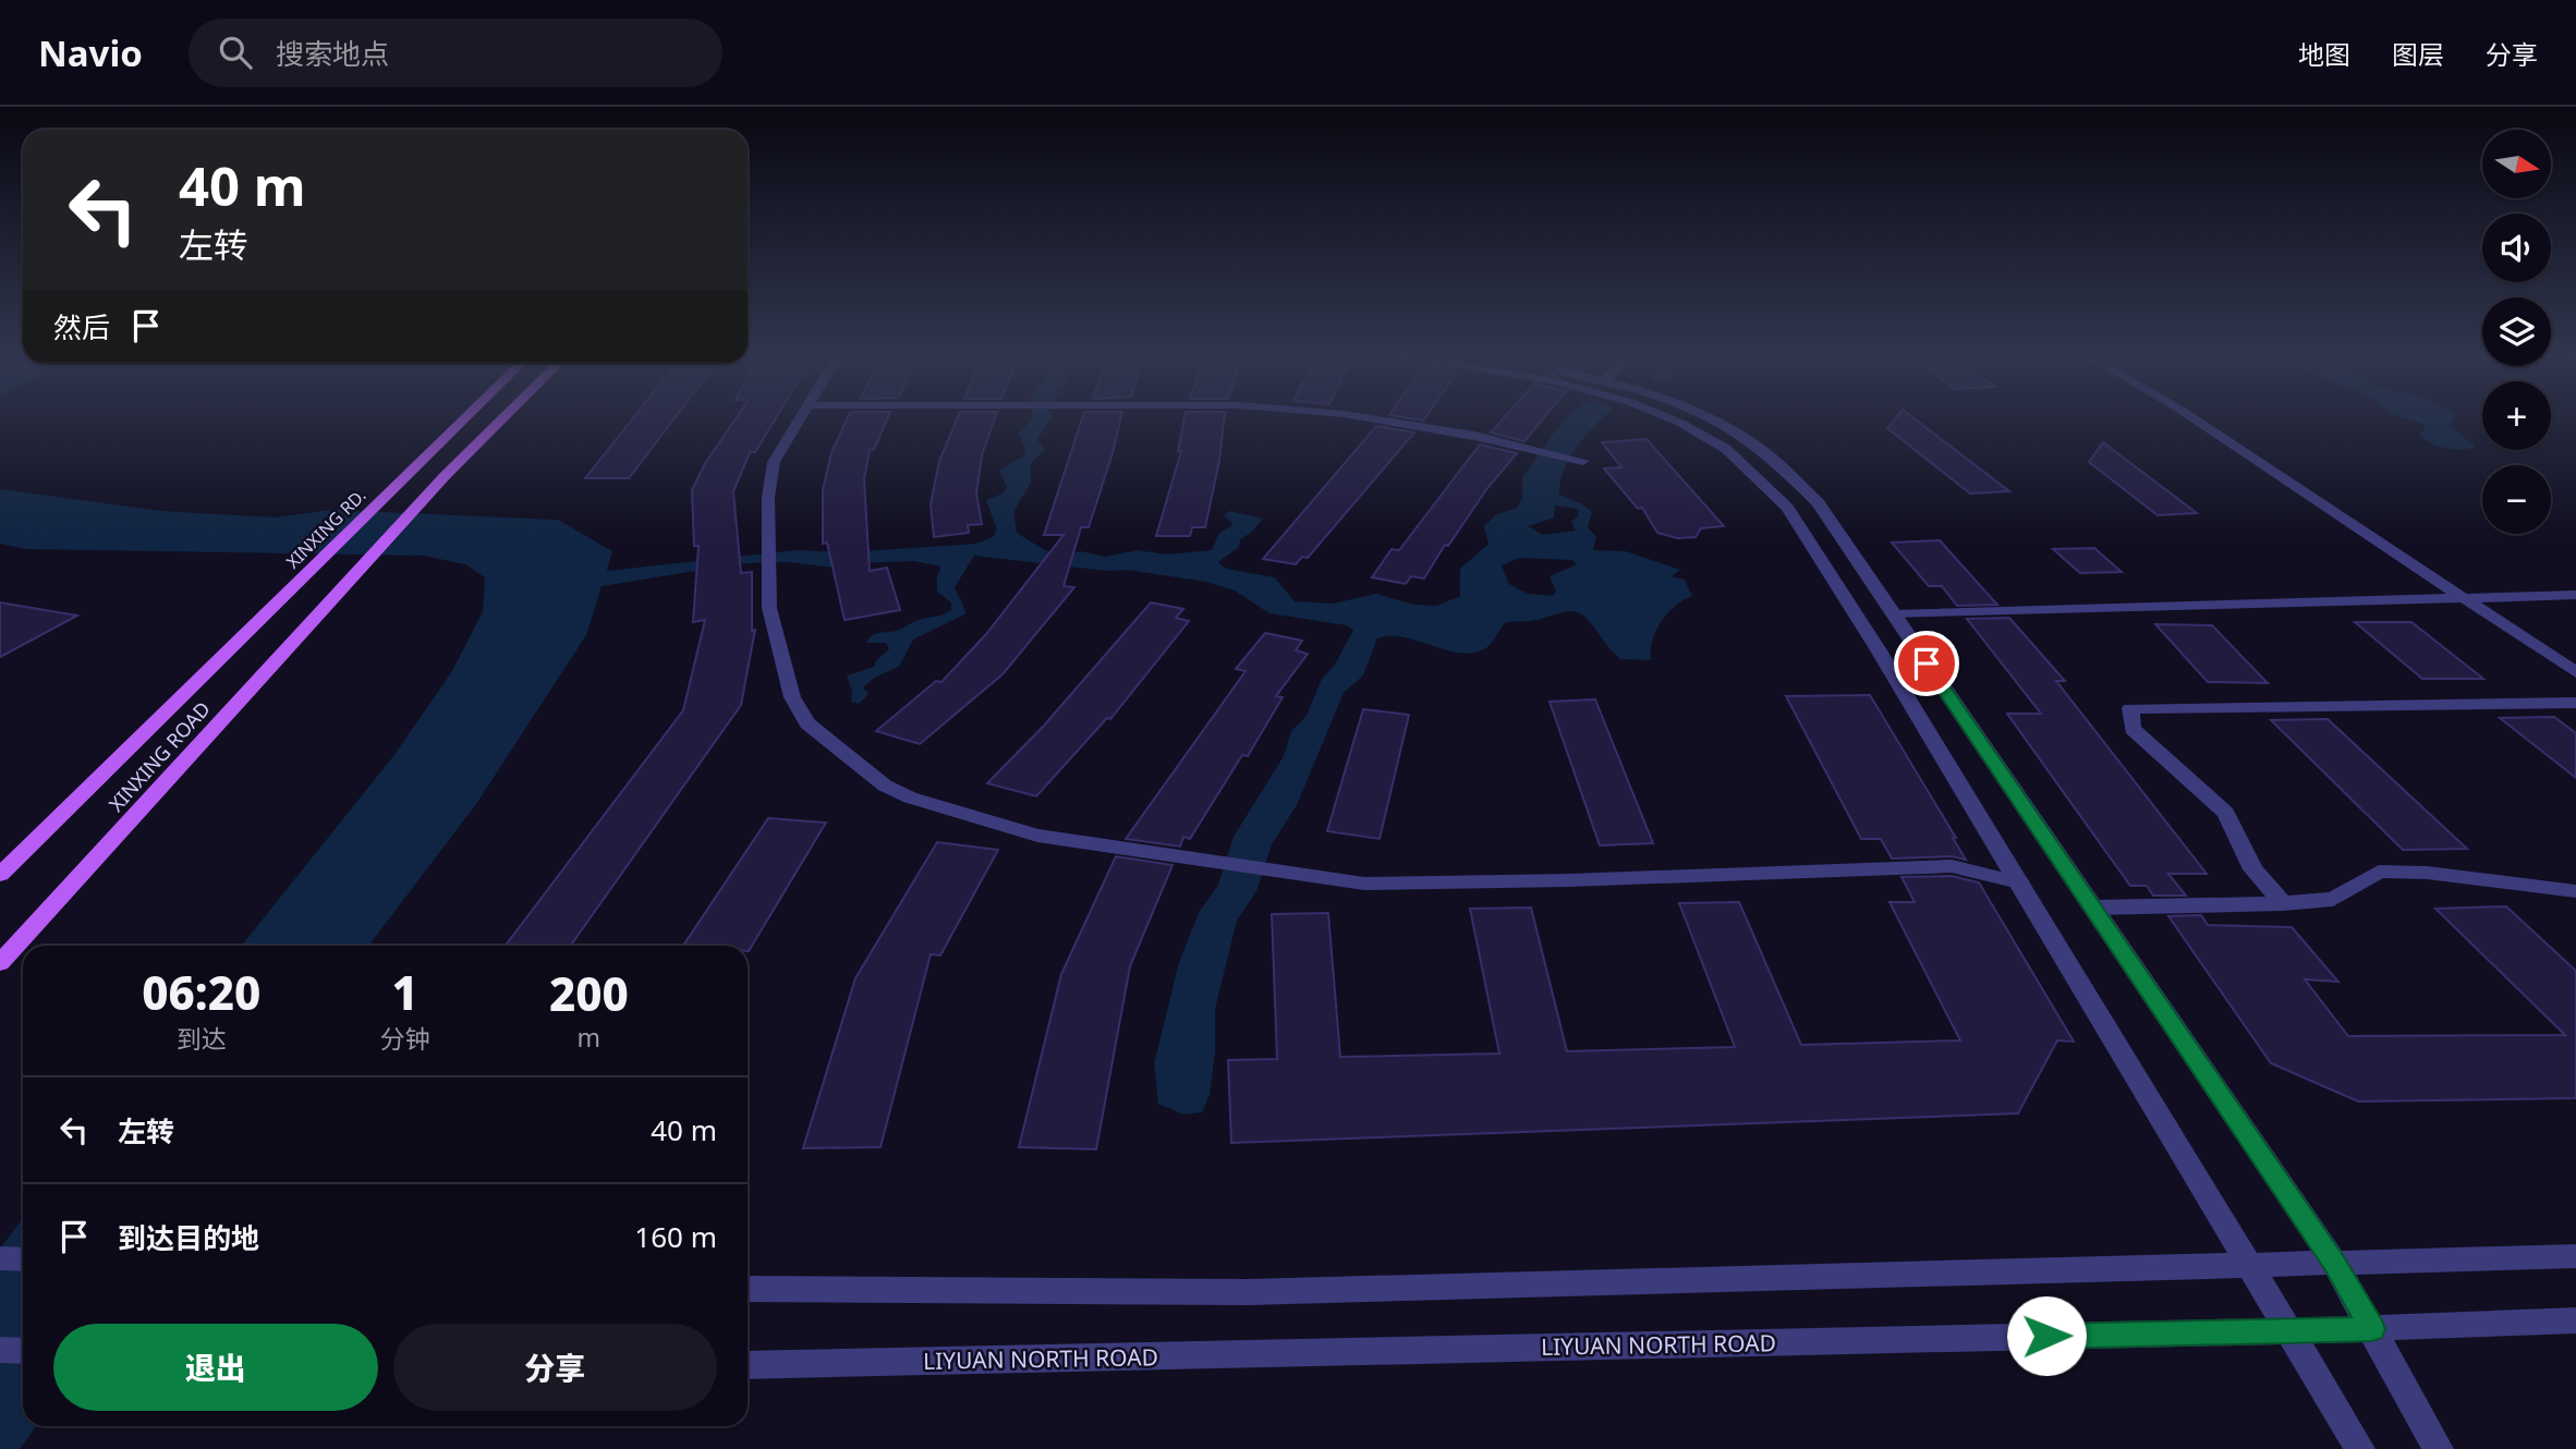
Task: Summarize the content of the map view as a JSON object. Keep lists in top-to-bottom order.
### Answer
{
  "streets": {
    "main road": ["XINXING RD.", "XINXING ROAD"],
    "street": ["LIYUAN NORTH ROAD"]
  },
  "crossings": [
    ["XINXING RD.", "XINXING ROAD"]
  ],
  "north": "right",
  "page": {
    "header": "Navio",
    "search": "搜索地点",
    "nav": ["地图", "图层", "分享"],
    "map_buttons": ["+", "−"],
    "turn": ["40 m", "左转"],
    "then": "然后",
    "eta": [
      "06:20",
      "到达",
      "1",
      "分钟",
      "200",
      "m"
    ],
    "list": [
      {
        "name": "左转",
        "value": "40 m"
      },
      {
        "name": "到达目的地",
        "value": "160 m"
      }
    ],
    "buttons": ["退出", "分享"]
  }
}
